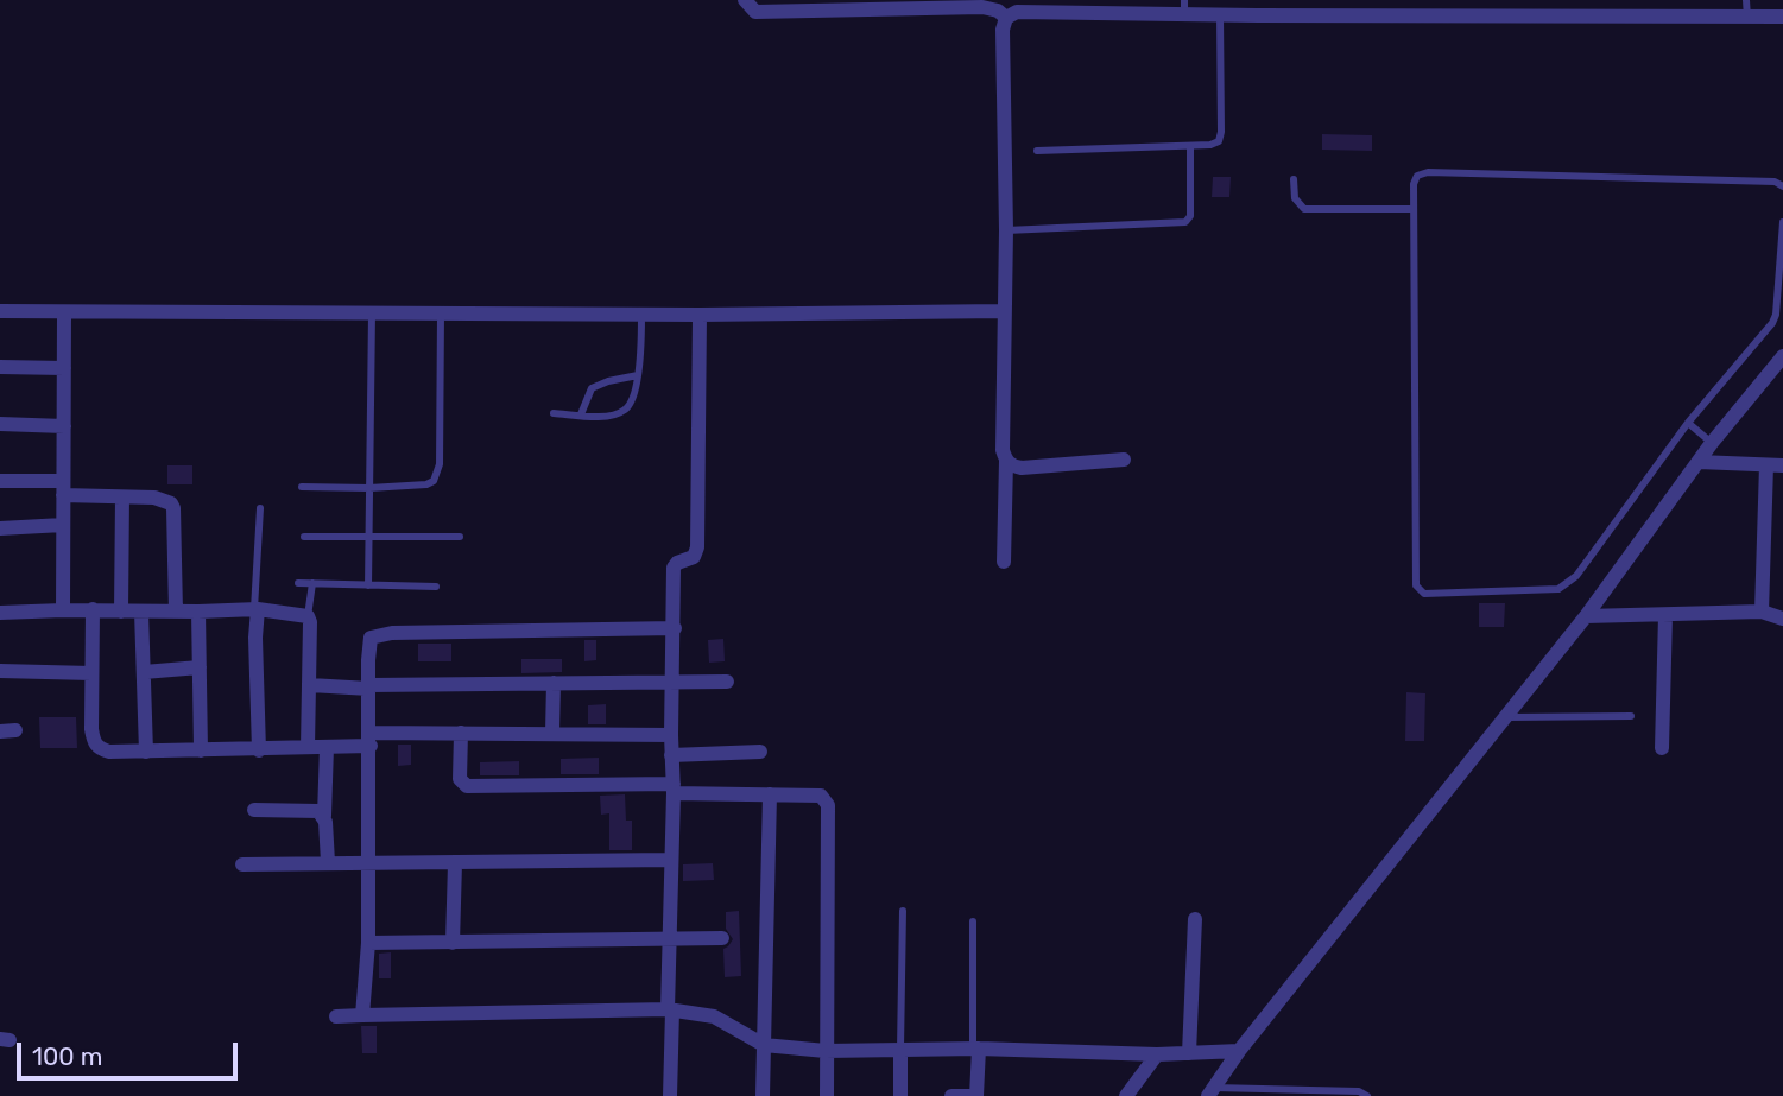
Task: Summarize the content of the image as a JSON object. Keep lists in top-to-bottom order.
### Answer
{
  "scale_bar": "100 m"
}
